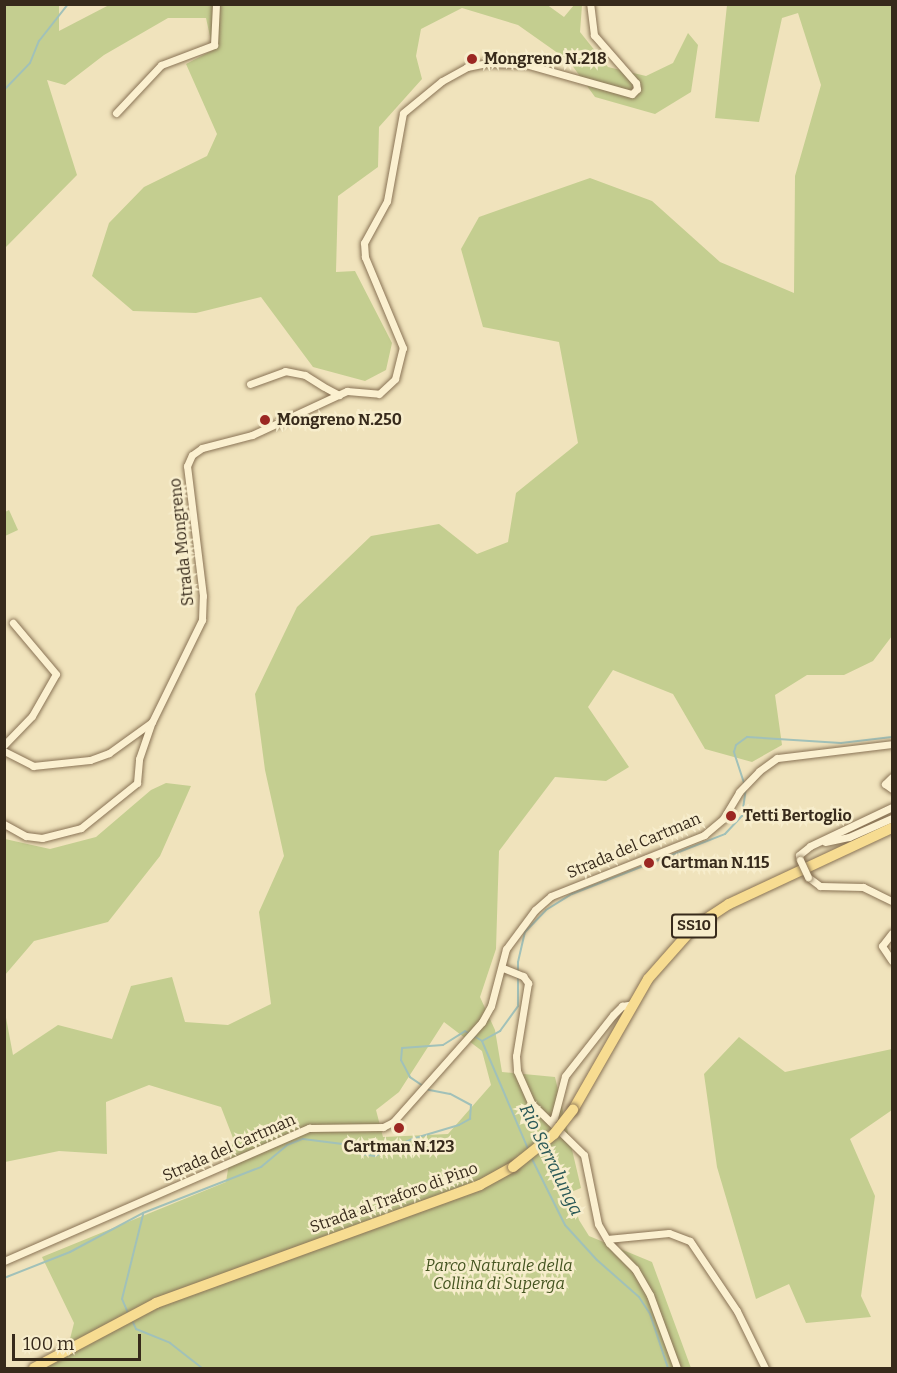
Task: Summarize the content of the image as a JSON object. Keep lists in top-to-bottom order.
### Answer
{
  "streets": {
    "main road": ["SS10", "Strada al Traforo di Pino"],
    "street": ["Strada Mongreno", "Strada del Cartman"]
  },
  "water": ["Rio Serralunga"],
  "parks": ["Parco Naturale della Collina di Superga"],
  "places": [
    "Mongreno N.218",
    "Mongreno N.250",
    "Tetti Bertoglio",
    "Cartman N.115",
    "Cartman N.123"
  ],
  "scale_bar": "100 m"
}
